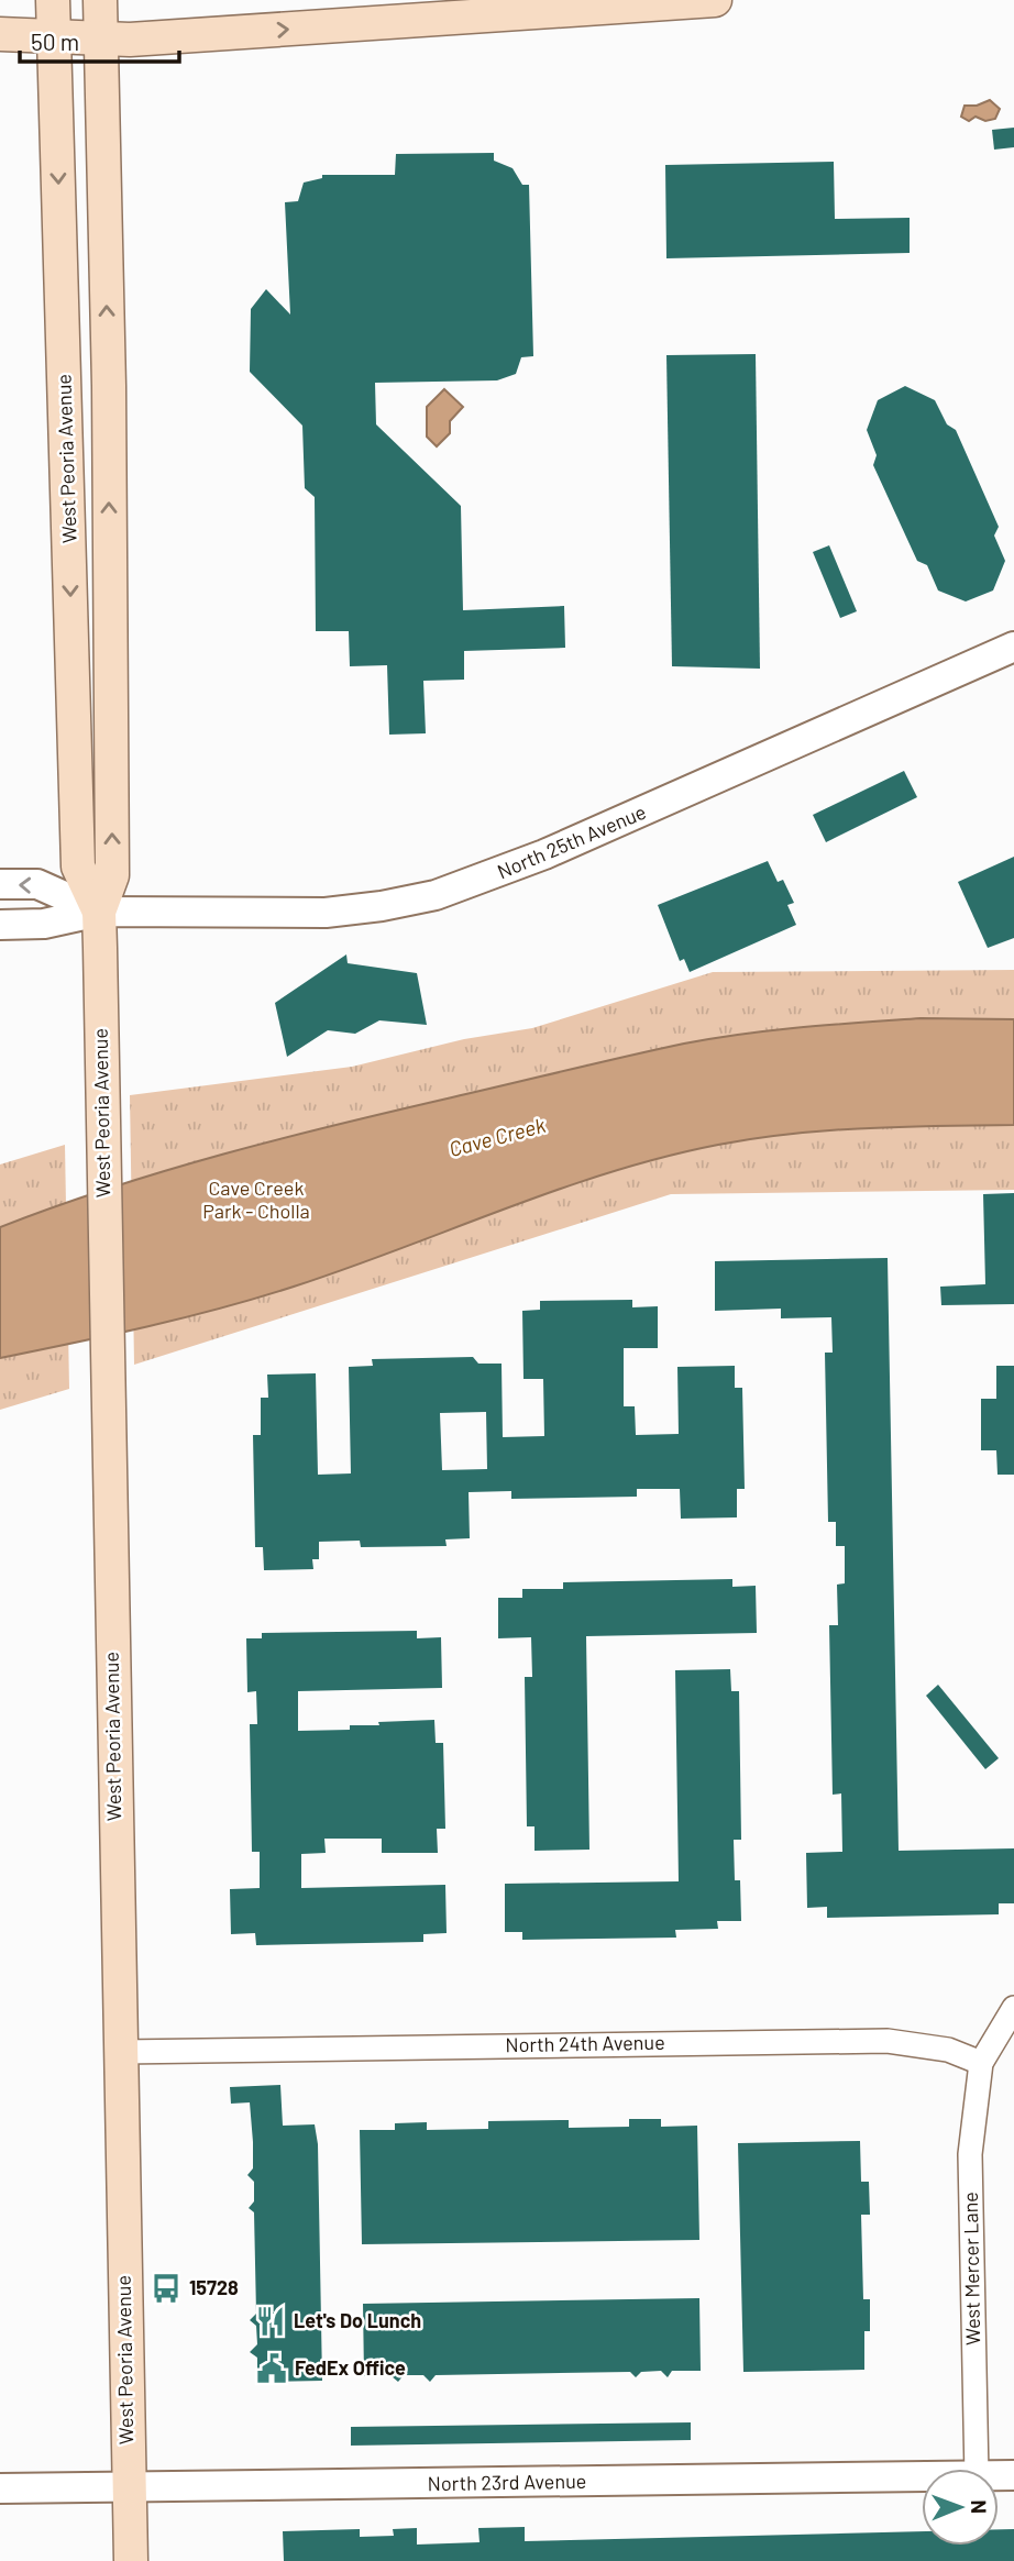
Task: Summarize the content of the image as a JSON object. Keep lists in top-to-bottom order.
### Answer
{
  "streets": {
    "main road": ["West Peoria Avenue"],
    "street": [
      "North 25th Avenue",
      "North 24th Avenue",
      "West Mercer Lane",
      "North 23rd Avenue"
    ]
  },
  "crossings": [
    ["West Peoria Avenue", "North 25th Avenue"],
    ["West Peoria Avenue", "North 24th Avenue"],
    ["West Peoria Avenue", "North 23rd Avenue"],
    ["North 24th Avenue", "West Mercer Lane"]
  ],
  "water": ["Cave Creek"],
  "parks": ["Cave Creek Park - Cholla"],
  "places": {
    "bus stop": ["15728"],
    "restaurant": ["Let's Do Lunch"],
    "public building": ["FedEx Office"]
  },
  "scale_bar": "50 m",
  "north": "right"
}
